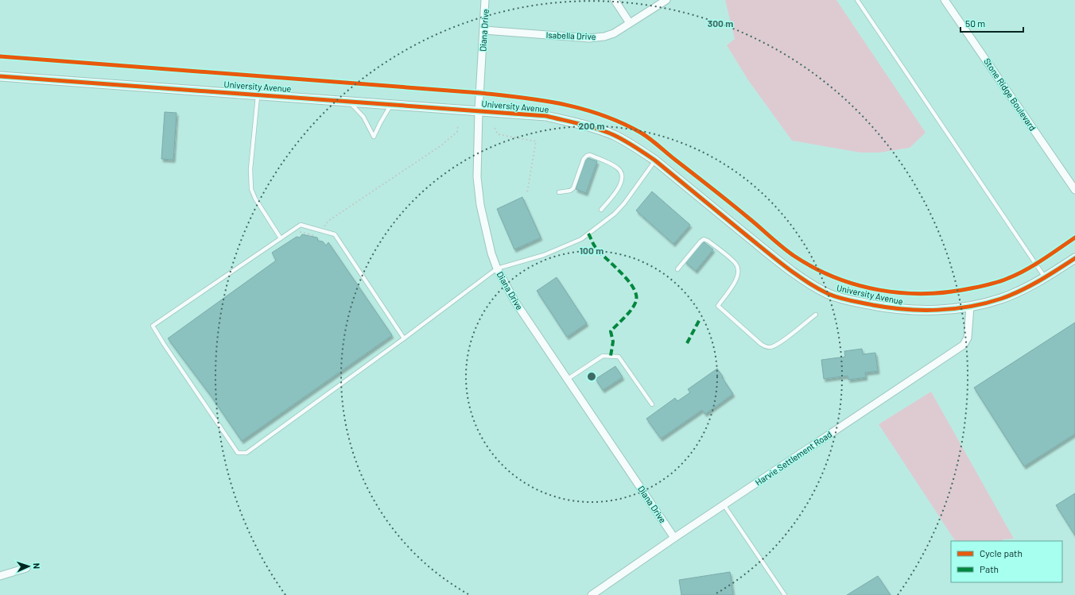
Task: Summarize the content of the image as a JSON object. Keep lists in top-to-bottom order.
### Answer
{
  "streets": {
    "street": [
      "Diana Drive",
      "Isabella Drive",
      "University Avenue",
      "Stone Ridge Boulevard",
      "Harvie Settlement Road"
    ]
  },
  "crossings": [
    ["Diana Drive", "Isabella Drive"],
    ["Diana Drive", "University Avenue"],
    ["Diana Drive", "Harvie Settlement Road"],
    ["University Avenue", "Harvie Settlement Road"]
  ],
  "legend": ["Cycle path", "Path"],
  "scale_bar": "50 m",
  "north": "right",
  "rings": ["300 m", "200 m", "100 m"]
}
